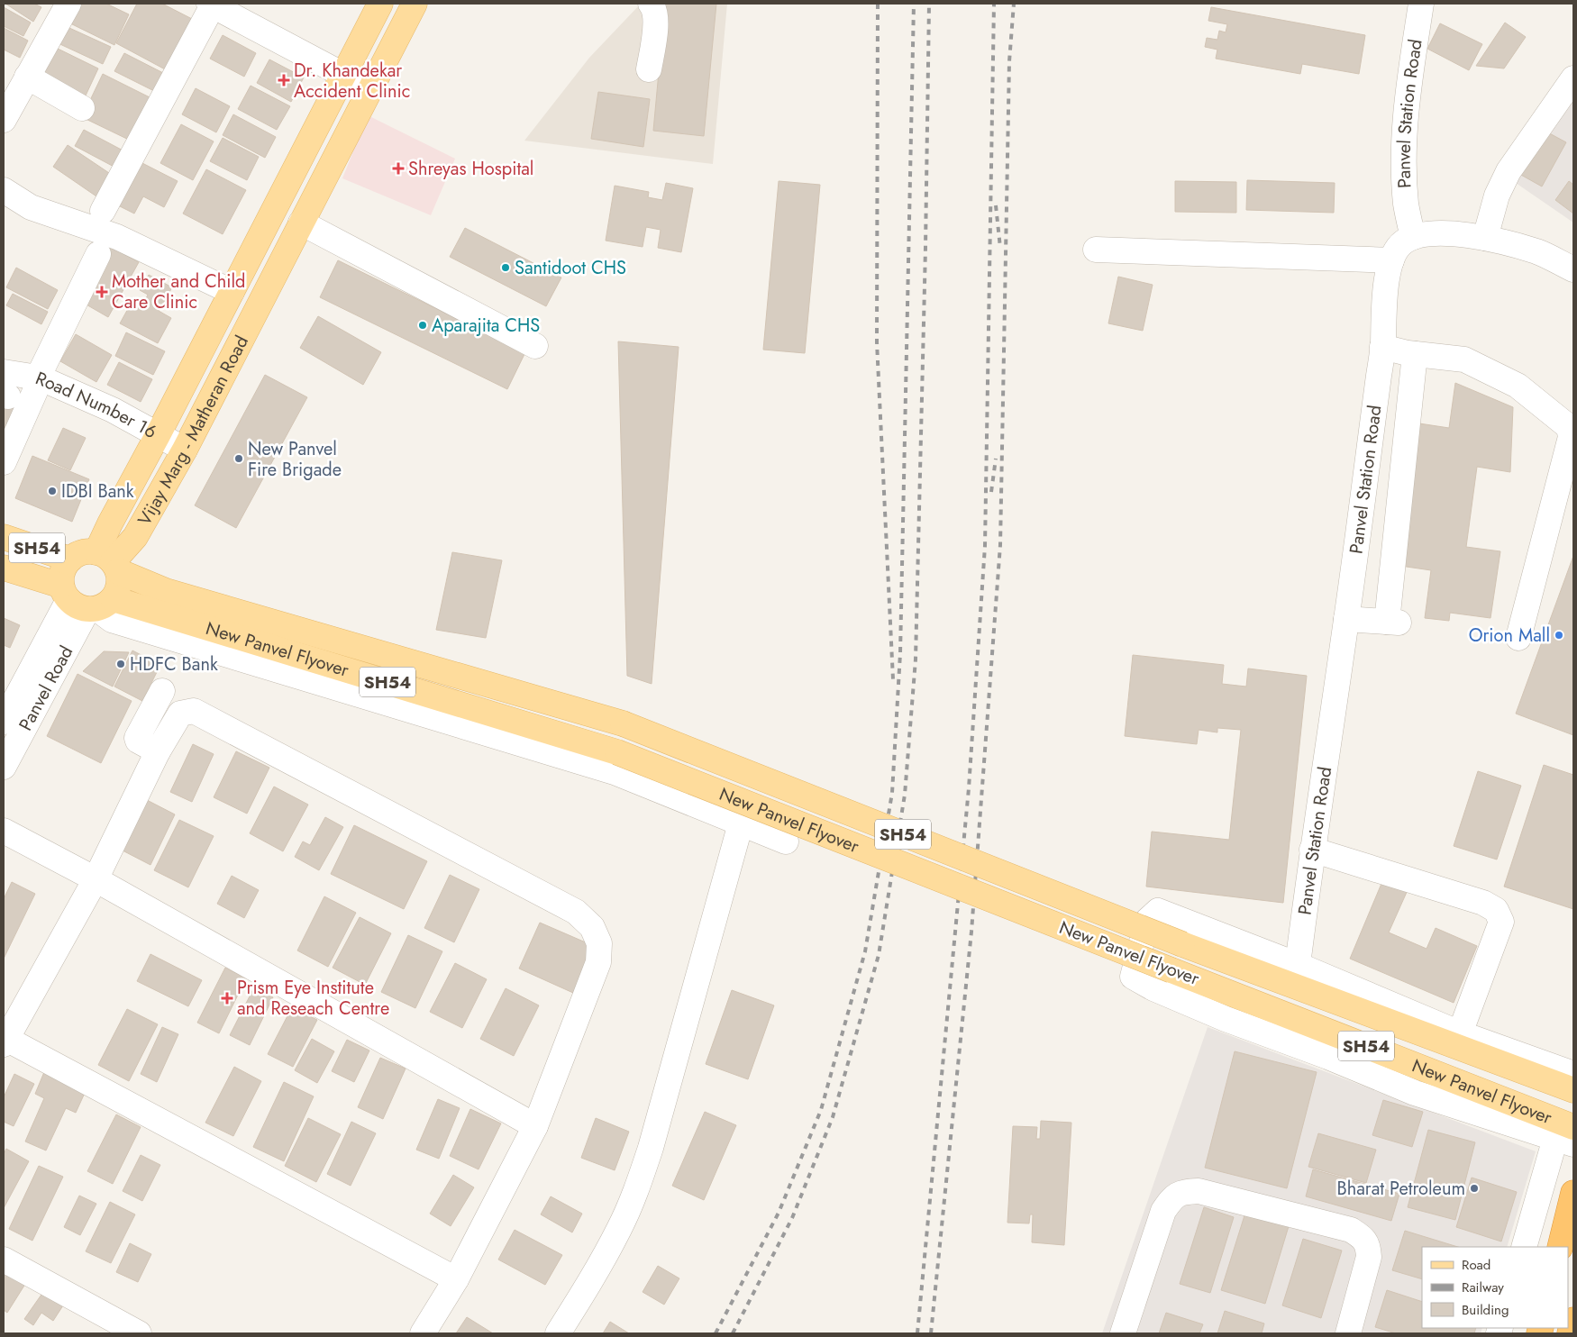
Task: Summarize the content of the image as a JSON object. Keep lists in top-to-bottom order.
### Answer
{
  "streets": {
    "main road": ["Vijay Marg - Matheran Road", "SH54", "New Panvel Flyover"],
    "street": ["Panvel Station Road", "Road Number 16", "Panvel Road"]
  },
  "crossings": [
    ["Road Number 16", "Vijay Marg - Matheran Road"],
    ["Vijay Marg - Matheran Road", "SH54"],
    ["Vijay Marg - Matheran Road", "Panvel Road"],
    ["SH54", "New Panvel Flyover"],
    ["SH54", "Panvel Road"]
  ],
  "places": {
    "health": [
      "Dr. Khandekar Accident Clinic",
      "Shreyas Hospital",
      "Mother and Child Care Clinic",
      "Prism Eye Institute and Reseach Centre"
    ],
    "other": [
      "Santidoot CHS",
      "Aparajita CHS",
      "New Panvel Fire Brigade",
      "IDBI Bank",
      "Orion Mall",
      "HDFC Bank",
      "Bharat Petroleum"
    ]
  },
  "legend": ["Road", "Railway", "Building"]
}
